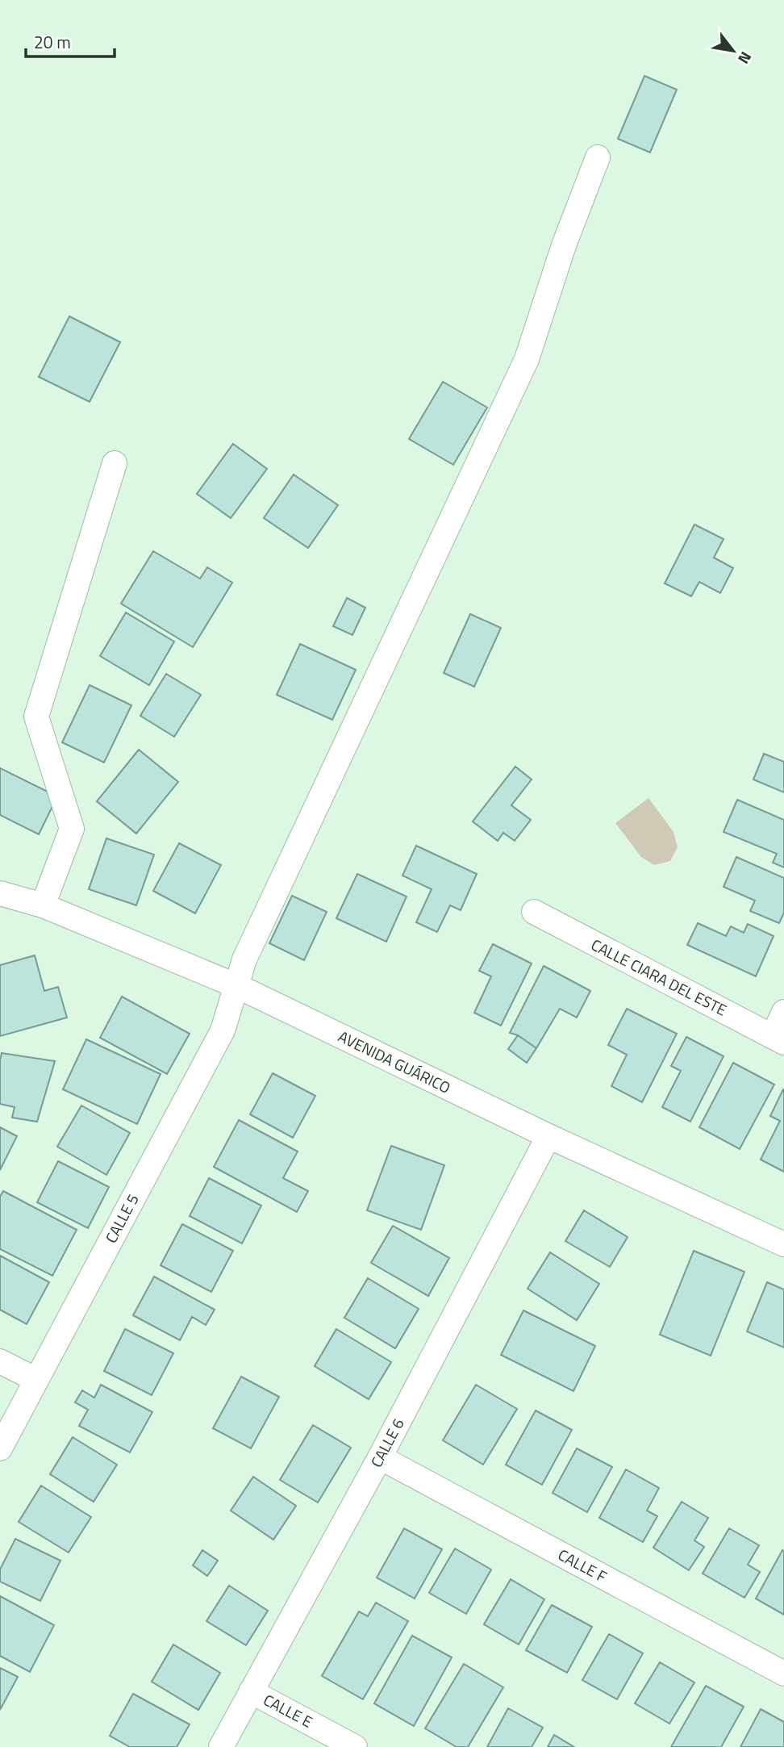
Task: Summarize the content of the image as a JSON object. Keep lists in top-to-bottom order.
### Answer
{
  "streets": {
    "street": [
      "CALLE CIARA DEL ESTE",
      "AVENIDA GUÁRICO",
      "CALLE 5",
      "CALLE 6",
      "CALLE F",
      "CALLE E"
    ]
  },
  "crossings": [
    ["AVENIDA GUÁRICO", "CALLE 5"],
    ["AVENIDA GUÁRICO", "CALLE 6"],
    ["CALLE 6", "CALLE F"],
    ["CALLE 6", "CALLE E"]
  ],
  "scale_bar": "20 m",
  "north": "bottom right"
}
